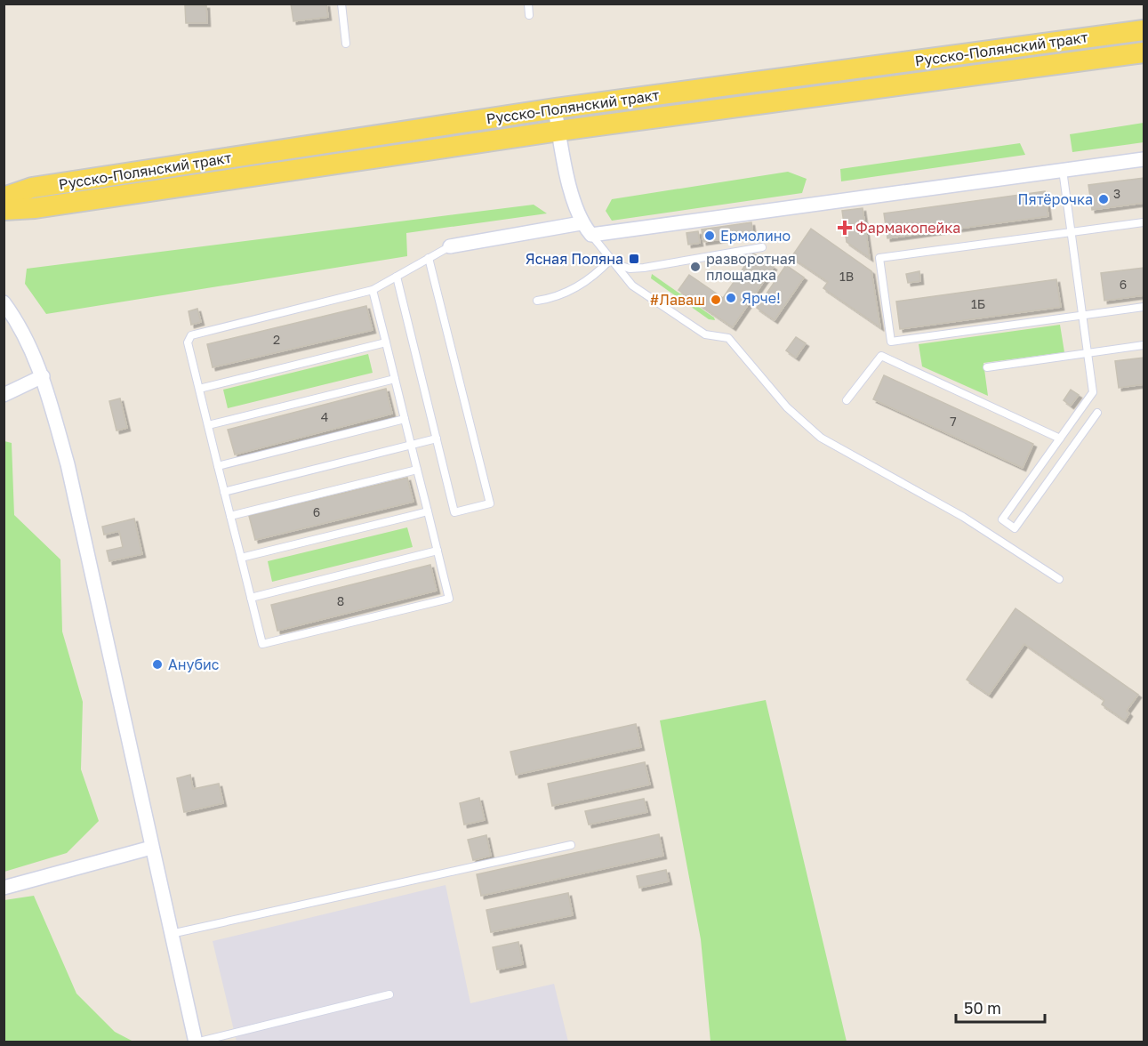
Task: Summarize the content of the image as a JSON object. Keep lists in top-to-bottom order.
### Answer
{
  "streets": {
    "main road": ["Русско-Полянский тракт"]
  },
  "places": {
    "other": [
      "Пятёрочка",
      "Ермолино",
      "разворотная площадка",
      "Ярче!",
      "#Лаваш",
      "Анубис"
    ],
    "health": ["Фармакопейка"],
    "transit": ["Ясная Поляна"]
  },
  "house_numbers": [
    "3",
    "1В",
    "6",
    "1Б",
    "2",
    "4",
    "7",
    "6",
    "8"
  ],
  "scale_bar": "50 m"
}
